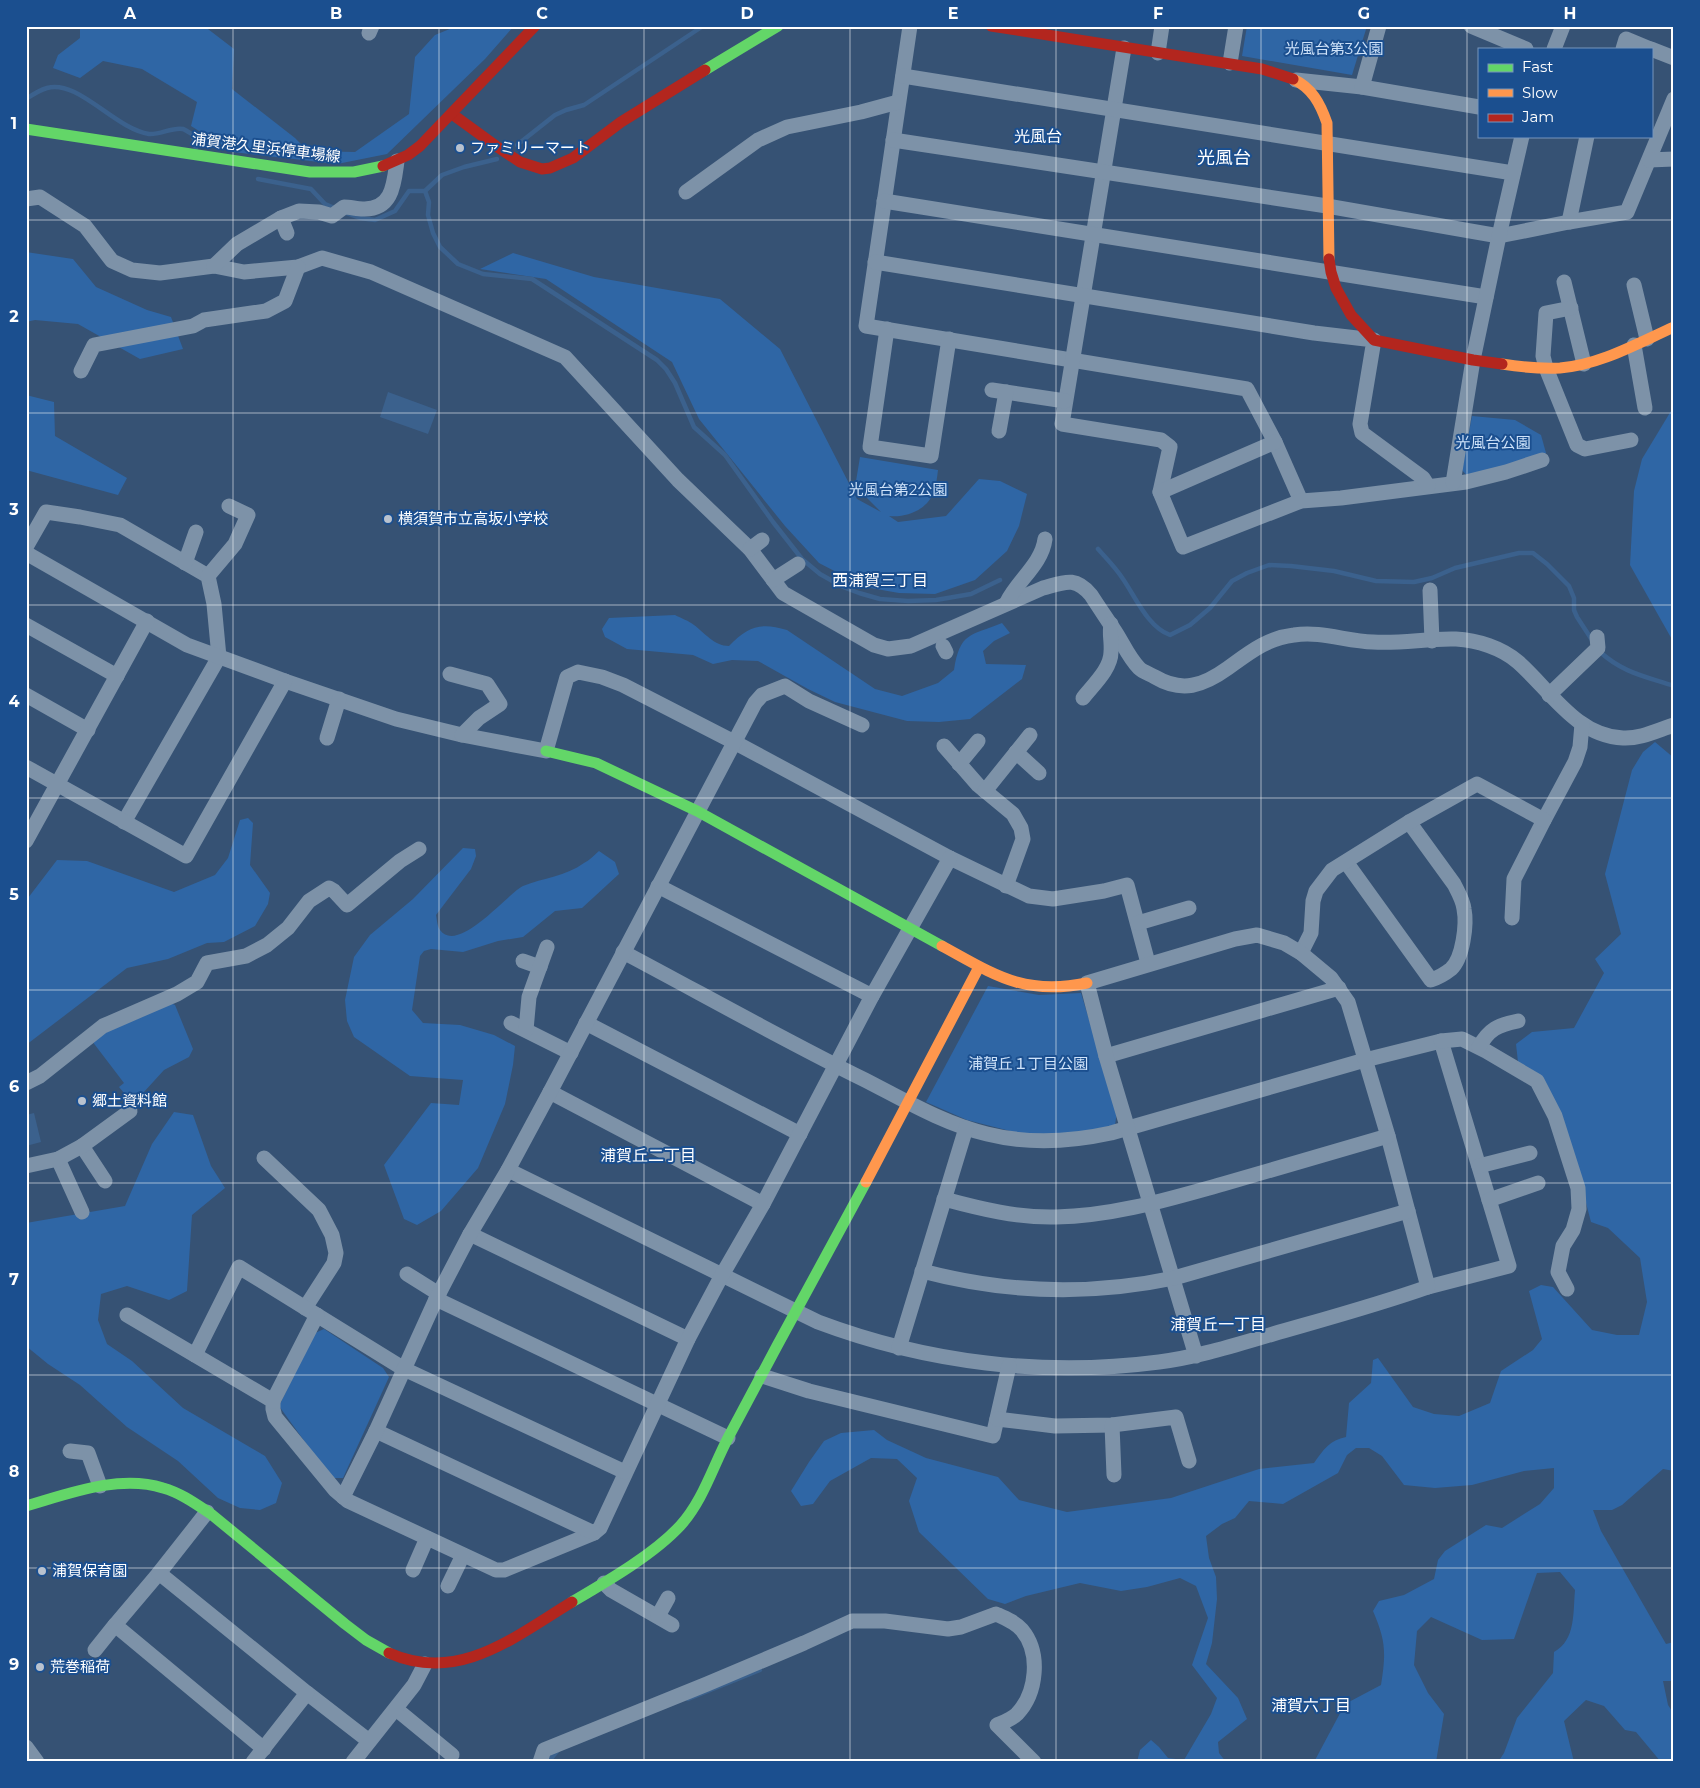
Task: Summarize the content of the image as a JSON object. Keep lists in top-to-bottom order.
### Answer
{
  "streets": {
    "street": ["浦賀港久里浜停車場線"]
  },
  "districts": [
    "光風台",
    "光風台",
    "西浦賀三丁目",
    "浦賀丘二丁目",
    "浦賀丘一丁目",
    "浦賀六丁目"
  ],
  "parks": [
    "光風台第3公園",
    "光風台公園",
    "光風台第2公園",
    "浦賀丘１丁目公園"
  ],
  "places": [
    "ファミリーマート",
    "横須賀市立高坂小学校",
    "郷土資料館",
    "浦賀保育園",
    "荒巻稲荷"
  ],
  "legend": ["Fast", "Slow", "Jam"],
  "grid": {
    "columns": [
      "A",
      "B",
      "C",
      "D",
      "E",
      "F",
      "G",
      "H"
    ],
    "rows": [
      "1",
      "2",
      "3",
      "4",
      "5",
      "6",
      "7",
      "8",
      "9"
    ]
  }
}
